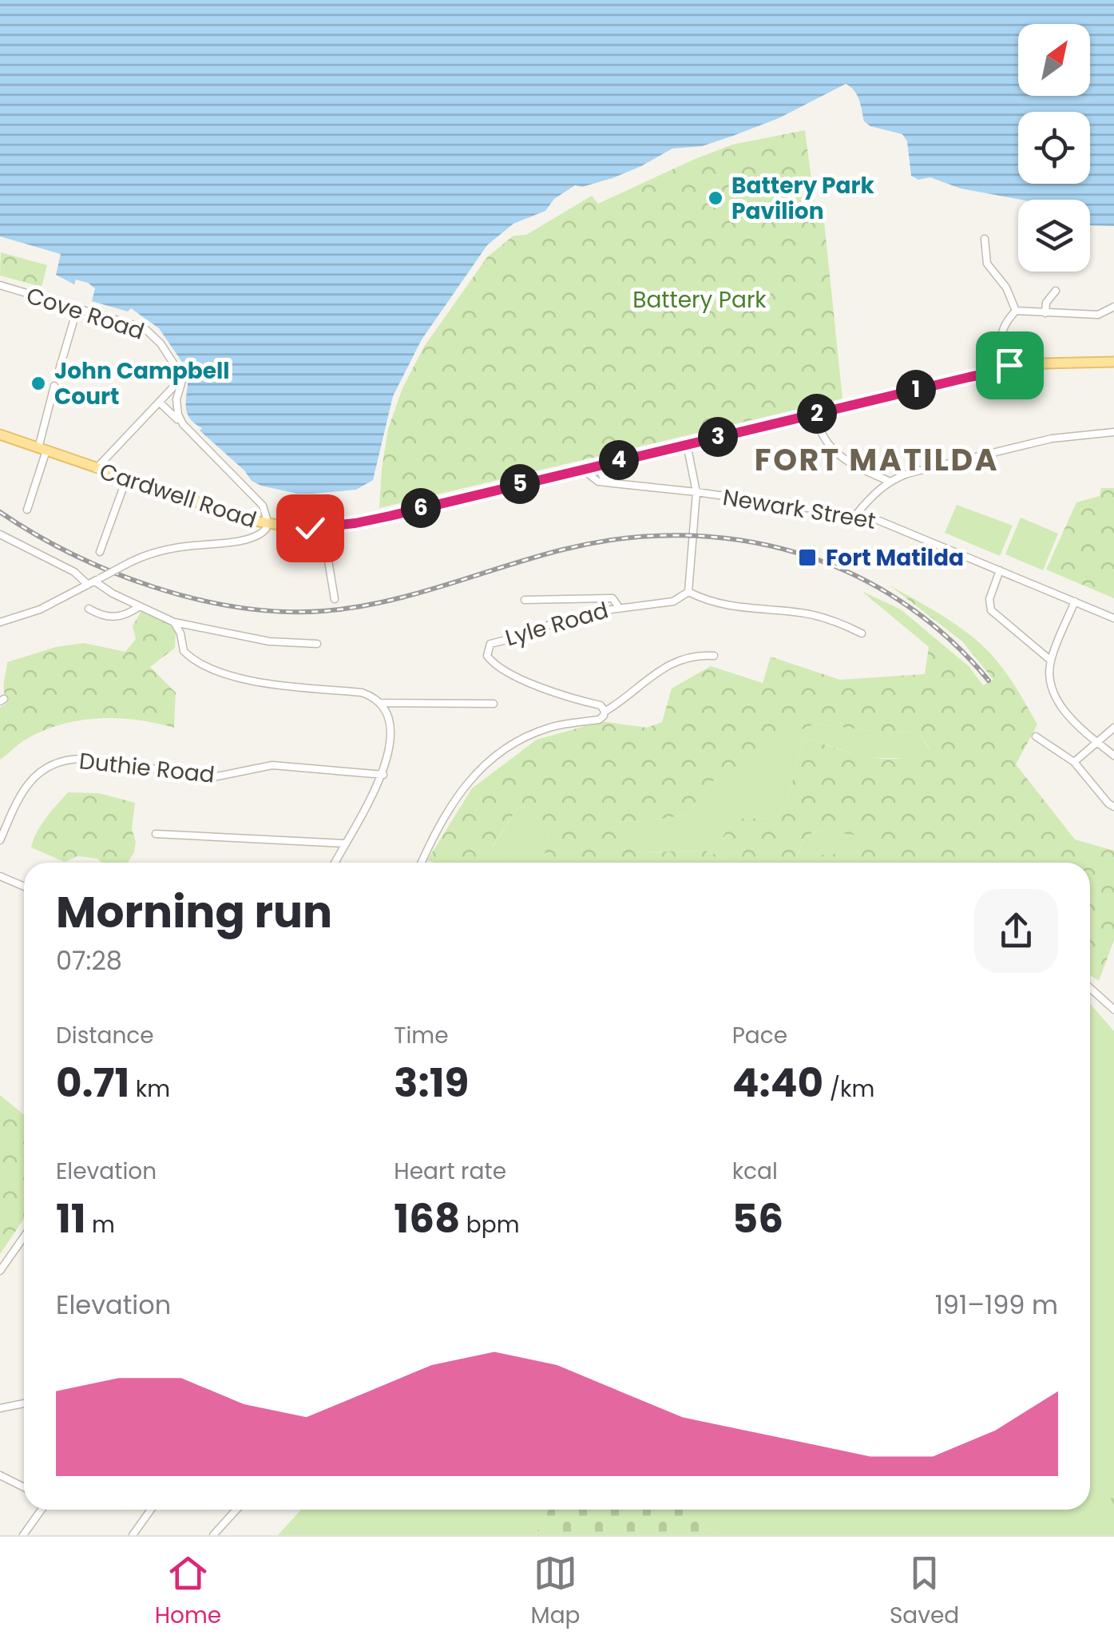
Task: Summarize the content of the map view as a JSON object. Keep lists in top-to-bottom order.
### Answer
{
  "streets": {
    "main road": ["Cardwell Road"],
    "street": [
      "Cove Road",
      "Newark Street",
      "Lyle Road",
      "Duthie Road"
    ]
  },
  "crossings": [
    ["Cardwell Road", "Newark Street"]
  ],
  "districts": ["FORT MATILDA"],
  "parks": ["Battery Park"],
  "places": {
    "other": ["Battery Park Pavilion", "John Campbell Court"],
    "transit": ["Fort Matilda"]
  },
  "north": "top right",
  "page": {
    "pins": [
      "1",
      "2",
      "3",
      "4",
      "5",
      "6"
    ],
    "heading": ["Morning run", "07:28"],
    "stats": [
      ["Distance", "0.71 km"],
      ["Time", "3:19"],
      ["Pace", "4:40 /km"],
      ["Elevation", "11 m"],
      ["Heart rate", "168 bpm"],
      ["kcal", "56"]
    ],
    "chart": ["Elevation", "191–199 m"],
    "tabs": ["Home", "Map", "Saved"]
  }
}
